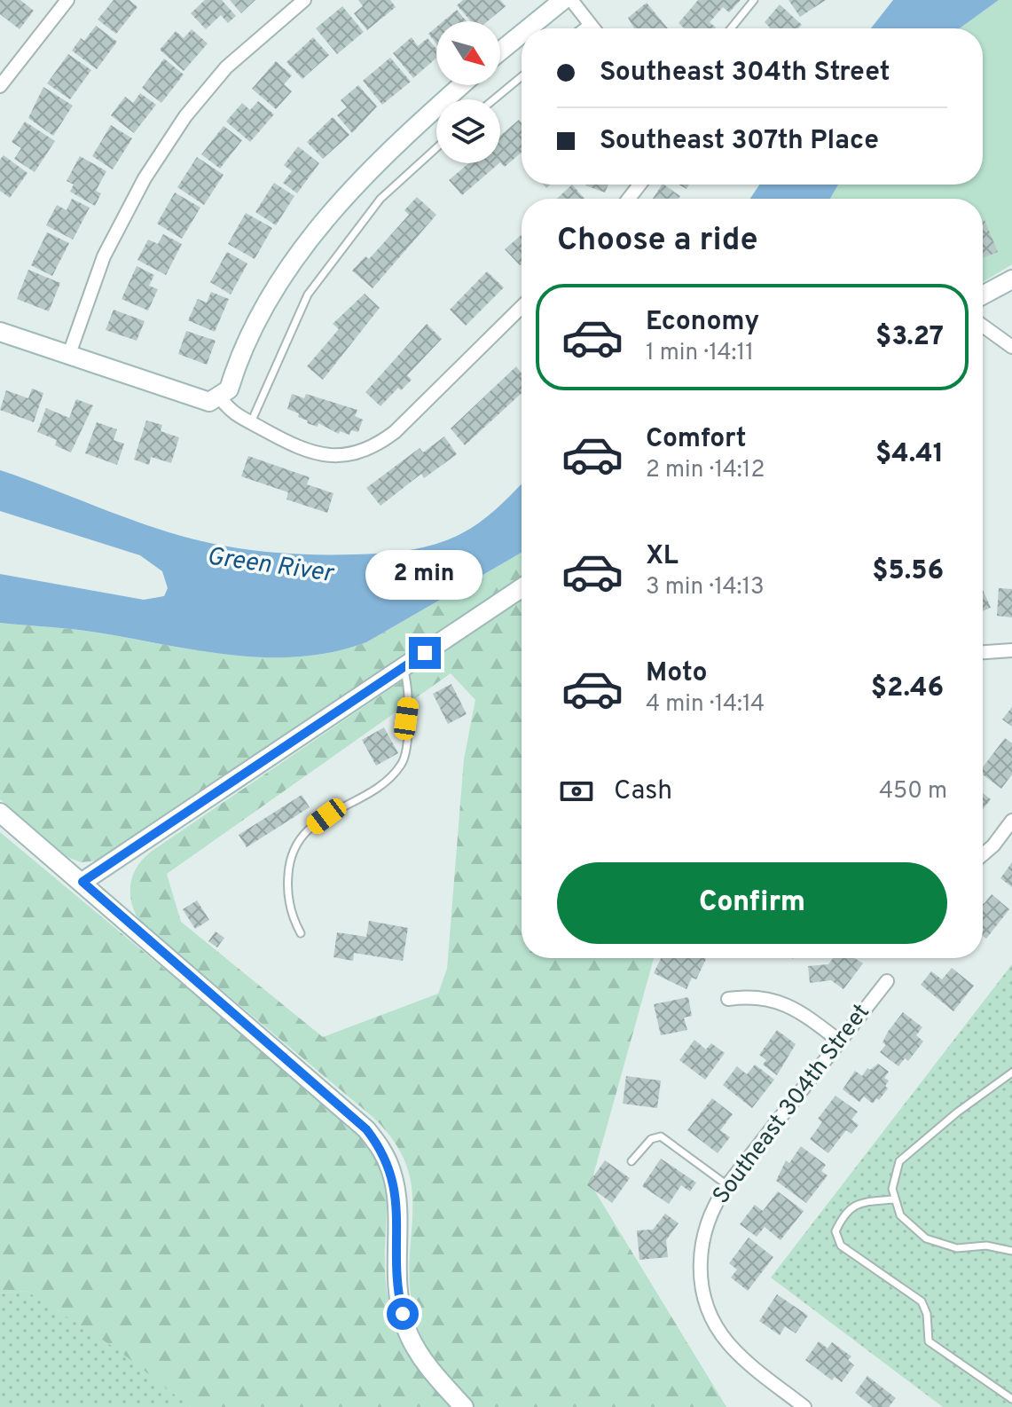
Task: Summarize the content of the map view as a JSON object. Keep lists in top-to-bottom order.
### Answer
{
  "streets": {
    "street": ["Southeast 304th Street"]
  },
  "water": ["Green River"],
  "north": "bottom right",
  "page": {
    "banner": ["Southeast 304th Street", "Southeast 307th Place"],
    "heading": "Choose a ride",
    "list": [
      {
        "name": "Economy",
        "note": "1 min · 14:11",
        "value": "$3.27"
      },
      {
        "name": "Comfort",
        "note": "2 min · 14:12",
        "value": "$4.41"
      },
      {
        "name": "XL",
        "note": "3 min · 14:13",
        "value": "$5.56"
      },
      {
        "name": "Moto",
        "note": "4 min · 14:14",
        "value": "$2.46"
      }
    ],
    "bubble": "2 min",
    "pay": ["Cash", "450 m"],
    "buttons": "Confirm"
  }
}
